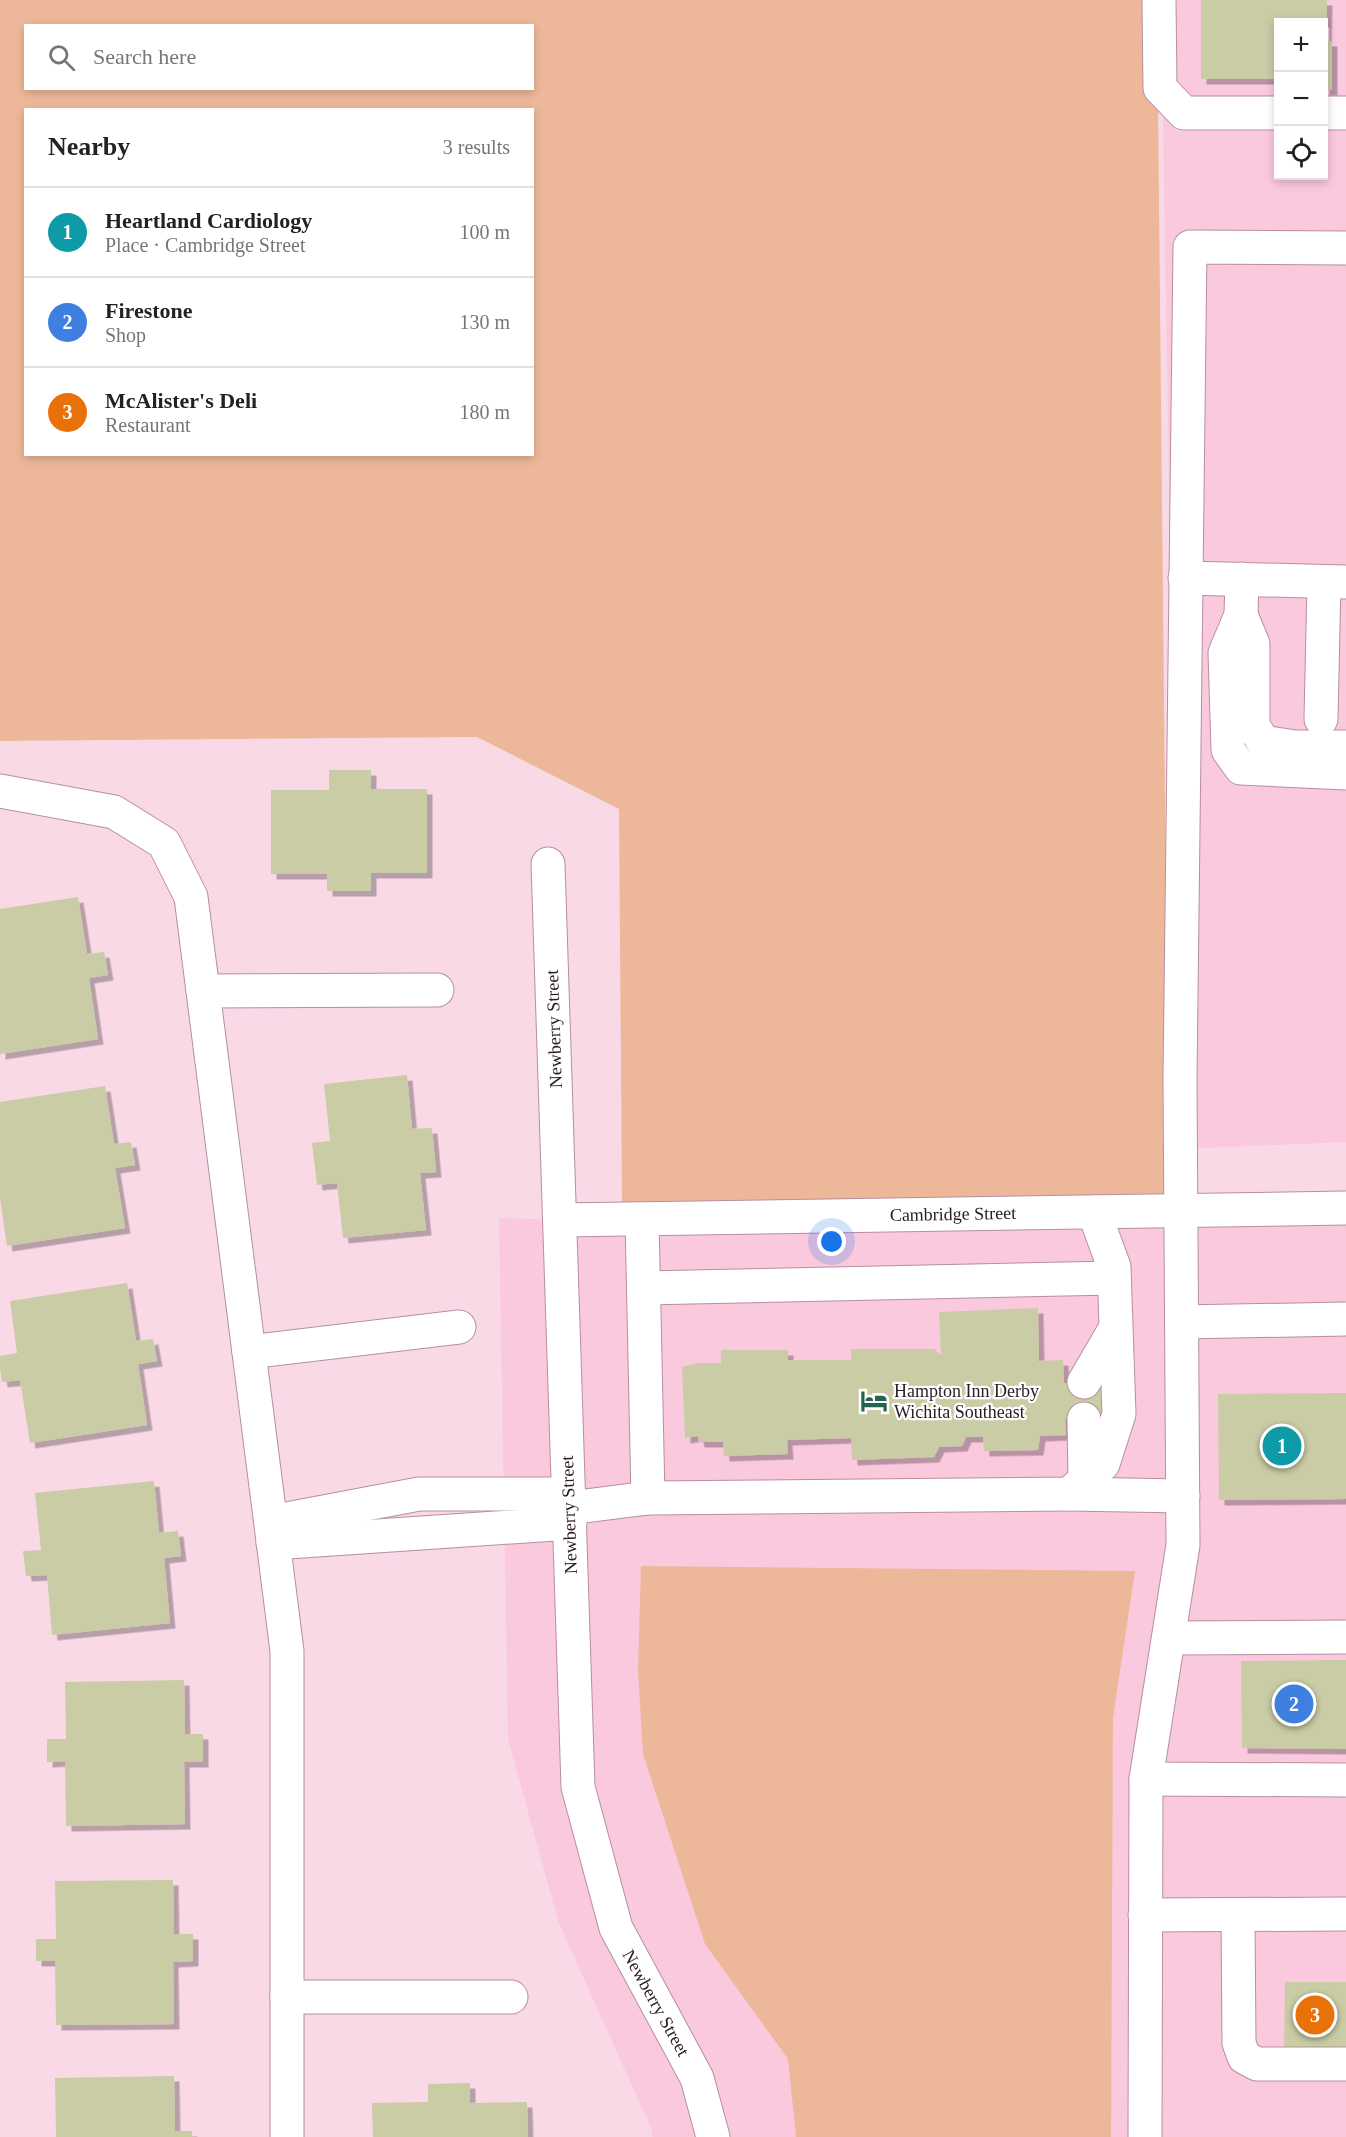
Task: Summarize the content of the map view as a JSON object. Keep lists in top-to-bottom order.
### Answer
{
  "streets": {
    "street": ["Newberry Street", "Cambridge Street"]
  },
  "crossings": [
    ["Newberry Street", "Cambridge Street"]
  ],
  "places": {
    "hotel": ["Hampton Inn Derby Wichita Southeast"]
  },
  "page": {
    "map_buttons": ["+", "−"],
    "search": "Search here",
    "heading": ["Nearby", "3 results"],
    "list": [
      {
        "mark": "1",
        "name": "Heartland Cardiology",
        "note": "Place · Cambridge Street",
        "value": "100 m"
      },
      {
        "mark": "2",
        "name": "Firestone",
        "note": "Shop",
        "value": "130 m"
      },
      {
        "mark": "3",
        "name": "McAlister's Deli",
        "note": "Restaurant",
        "value": "180 m"
      }
    ],
    "pins": ["1", "2", "3"]
  }
}
